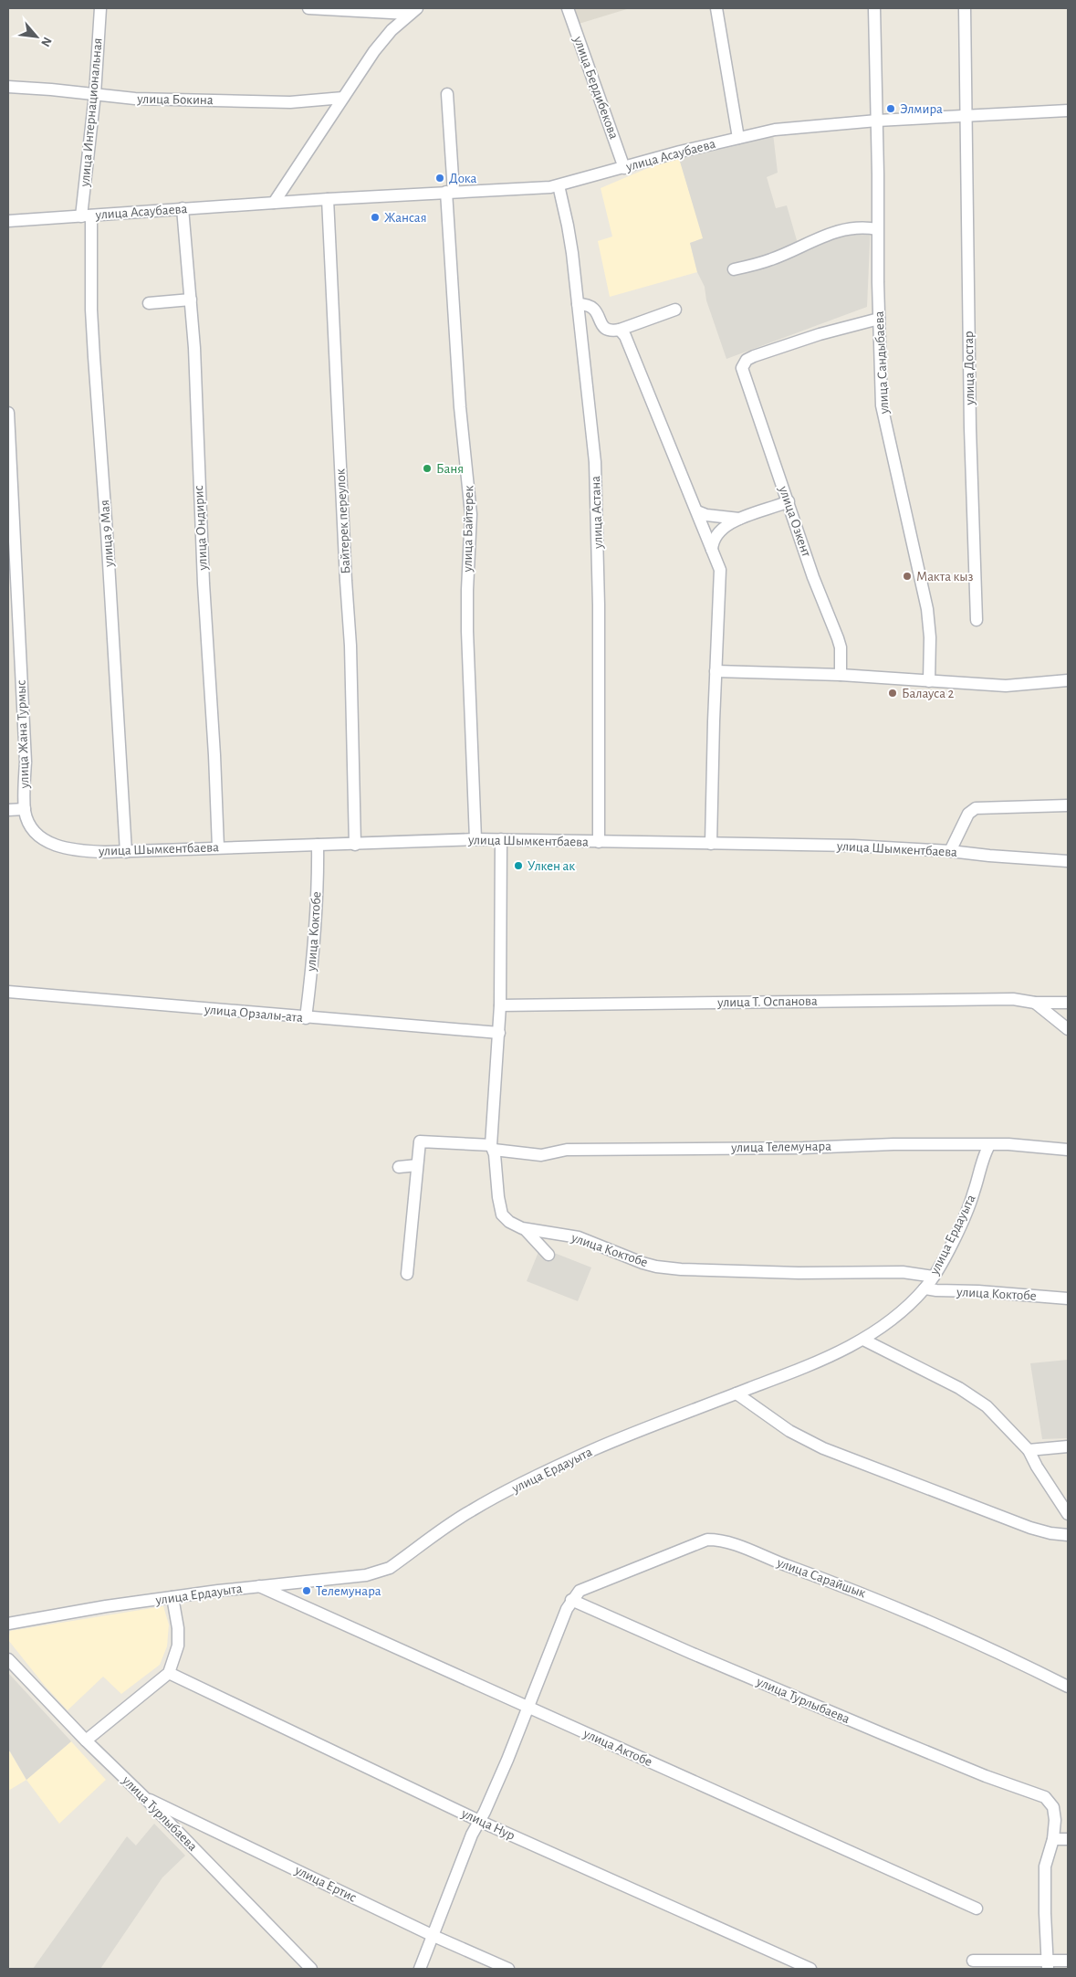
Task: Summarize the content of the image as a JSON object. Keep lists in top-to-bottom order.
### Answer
{
  "streets": {
    "street": [
      "улица Бердибекова",
      "улица Бокина",
      "улица Интернациональная",
      "улица Асаубаева",
      "улица Сандыбаева",
      "улица Достар",
      "улица Астана",
      "Байтерек переулок",
      "улица Озкент",
      "улица Ондирис",
      "улица Байтерек",
      "улица 9 Мая",
      "улица Жана Турмыс",
      "улица Шымкентбаева",
      "улица Коктобе",
      "улица Т. Оспанова",
      "улица Орзалы-ата",
      "улица Телемунара",
      "улица Ердауыта",
      "улица Сарайшык",
      "улица Турлыбаева",
      "улица Актобе",
      "улица Нур",
      "улица Ертис"
    ]
  },
  "crossings": [
    ["улица Бердибекова", "улица Асаубаева"],
    ["улица Бокина", "улица Интернациональная"],
    ["улица Интернациональная", "улица Асаубаева"],
    ["улица Интернациональная", "улица 9 Мая"],
    ["улица Асаубаева", "улица Сандыбаева"],
    ["улица Асаубаева", "улица Достар"],
    ["улица Асаубаева", "улица Астана"],
    ["улица Асаубаева", "Байтерек переулок"],
    ["улица Асаубаева", "улица Ондирис"],
    ["улица Асаубаева", "улица Байтерек"],
    ["улица Асаубаева", "улица 9 Мая"],
    ["улица Сандыбаева", "улица Озкент"],
    ["улица Астана", "улица Шымкентбаева"],
    ["Байтерек переулок", "улица Шымкентбаева"],
    ["улица Ондирис", "улица Шымкентбаева"],
    ["улица Байтерек", "улица Шымкентбаева"],
    ["улица 9 Мая", "улица Шымкентбаева"],
    ["улица Жана Турмыс", "улица Шымкентбаева"],
    ["улица Шымкентбаева", "улица Коктобе"],
    ["улица Коктобе", "улица Т. Оспанова"],
    ["улица Коктобе", "улица Орзалы-ата"],
    ["улица Коктобе", "улица Телемунара"],
    ["улица Коктобе", "улица Ердауыта"],
    ["улица Телемунара", "улица Ердауыта"],
    ["улица Ердауыта", "улица Актобе"],
    ["улица Сарайшык", "улица Турлыбаева"],
    ["улица Турлыбаева", "улица Ертис"]
  ],
  "places": [
    "Элмира",
    "Дока",
    "Жансая",
    "Баня",
    "Макта кыз",
    "Балауса 2",
    "Улкен ак",
    "Телемунара"
  ],
  "north": "bottom right"
}
